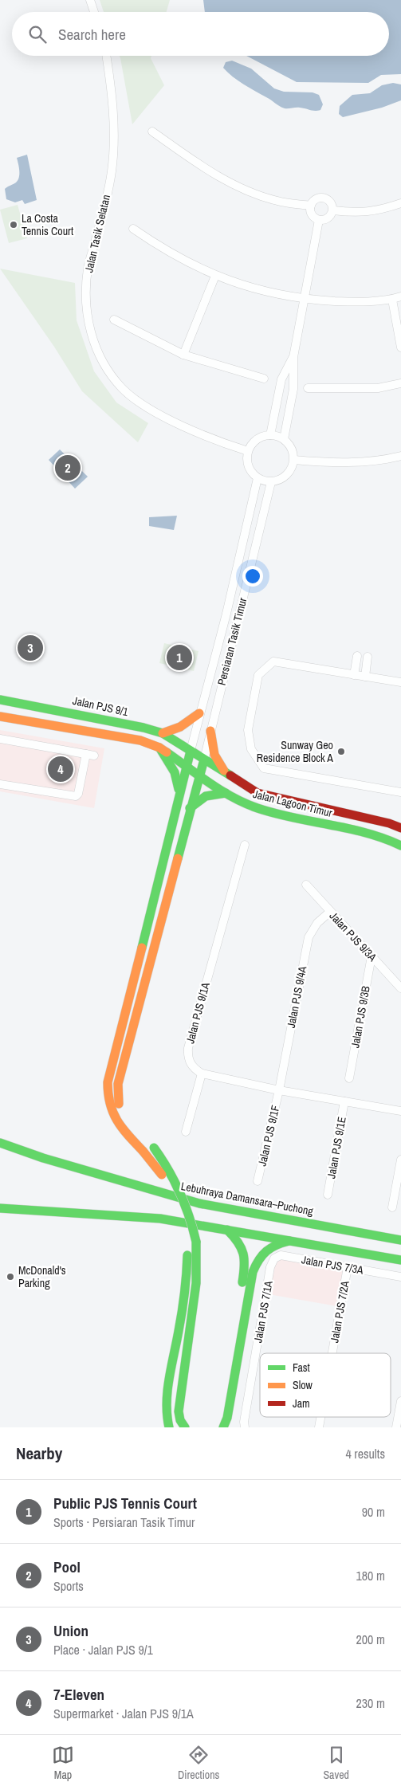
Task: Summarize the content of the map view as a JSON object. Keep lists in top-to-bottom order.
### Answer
{
  "streets": {
    "main road": ["Jalan PJS 9/1", "Jalan Lagoon Timur", "Lebuhraya Damansara–Puchong"],
    "street": [
      "Jalan Tasik Selatan",
      "Persiaran Tasik Timur",
      "Jalan PJS 9/3A",
      "Jalan PJS 9/4A",
      "Jalan PJS 9/1A",
      "Jalan PJS 9/3B",
      "Jalan PJS 9/1F",
      "Jalan PJS 9/1E",
      "Jalan PJS 7/3A",
      "Jalan PJS 7/1A",
      "Jalan PJS 7/2A"
    ]
  },
  "crossings": [
    ["Jalan Tasik Selatan", "Persiaran Tasik Timur"],
    ["Persiaran Tasik Timur", "Jalan PJS 9/1"],
    ["Persiaran Tasik Timur", "Jalan Lagoon Timur"],
    ["Jalan PJS 9/1", "Jalan Lagoon Timur"],
    ["Jalan PJS 9/3A", "Jalan PJS 9/4A"],
    ["Jalan PJS 9/3A", "Jalan PJS 9/3B"],
    ["Jalan PJS 9/4A", "Jalan PJS 9/1F"],
    ["Jalan PJS 7/3A", "Jalan PJS 7/1A"],
    ["Jalan PJS 7/3A", "Jalan PJS 7/2A"]
  ],
  "places": ["La Costa Tennis Court", "Sunway Geo Residence Block A", "McDonald's Parking"],
  "legend": ["Fast", "Slow", "Jam"],
  "page": {
    "search": "Search here",
    "pins": [
      "2",
      "3",
      "1",
      "4"
    ],
    "heading": ["Nearby", "4 results"],
    "list": [
      {
        "mark": "1",
        "name": "Public PJS Tennis Court",
        "note": "Sports · Persiaran Tasik Timur",
        "value": "90 m"
      },
      {
        "mark": "2",
        "name": "Pool",
        "note": "Sports",
        "value": "180 m"
      },
      {
        "mark": "3",
        "name": "Union",
        "note": "Place · Jalan PJS 9/1",
        "value": "200 m"
      },
      {
        "mark": "4",
        "name": "7-Eleven",
        "note": "Supermarket · Jalan PJS 9/1A",
        "value": "230 m"
      }
    ],
    "nav": ["Map", "Directions", "Saved"]
  }
}
